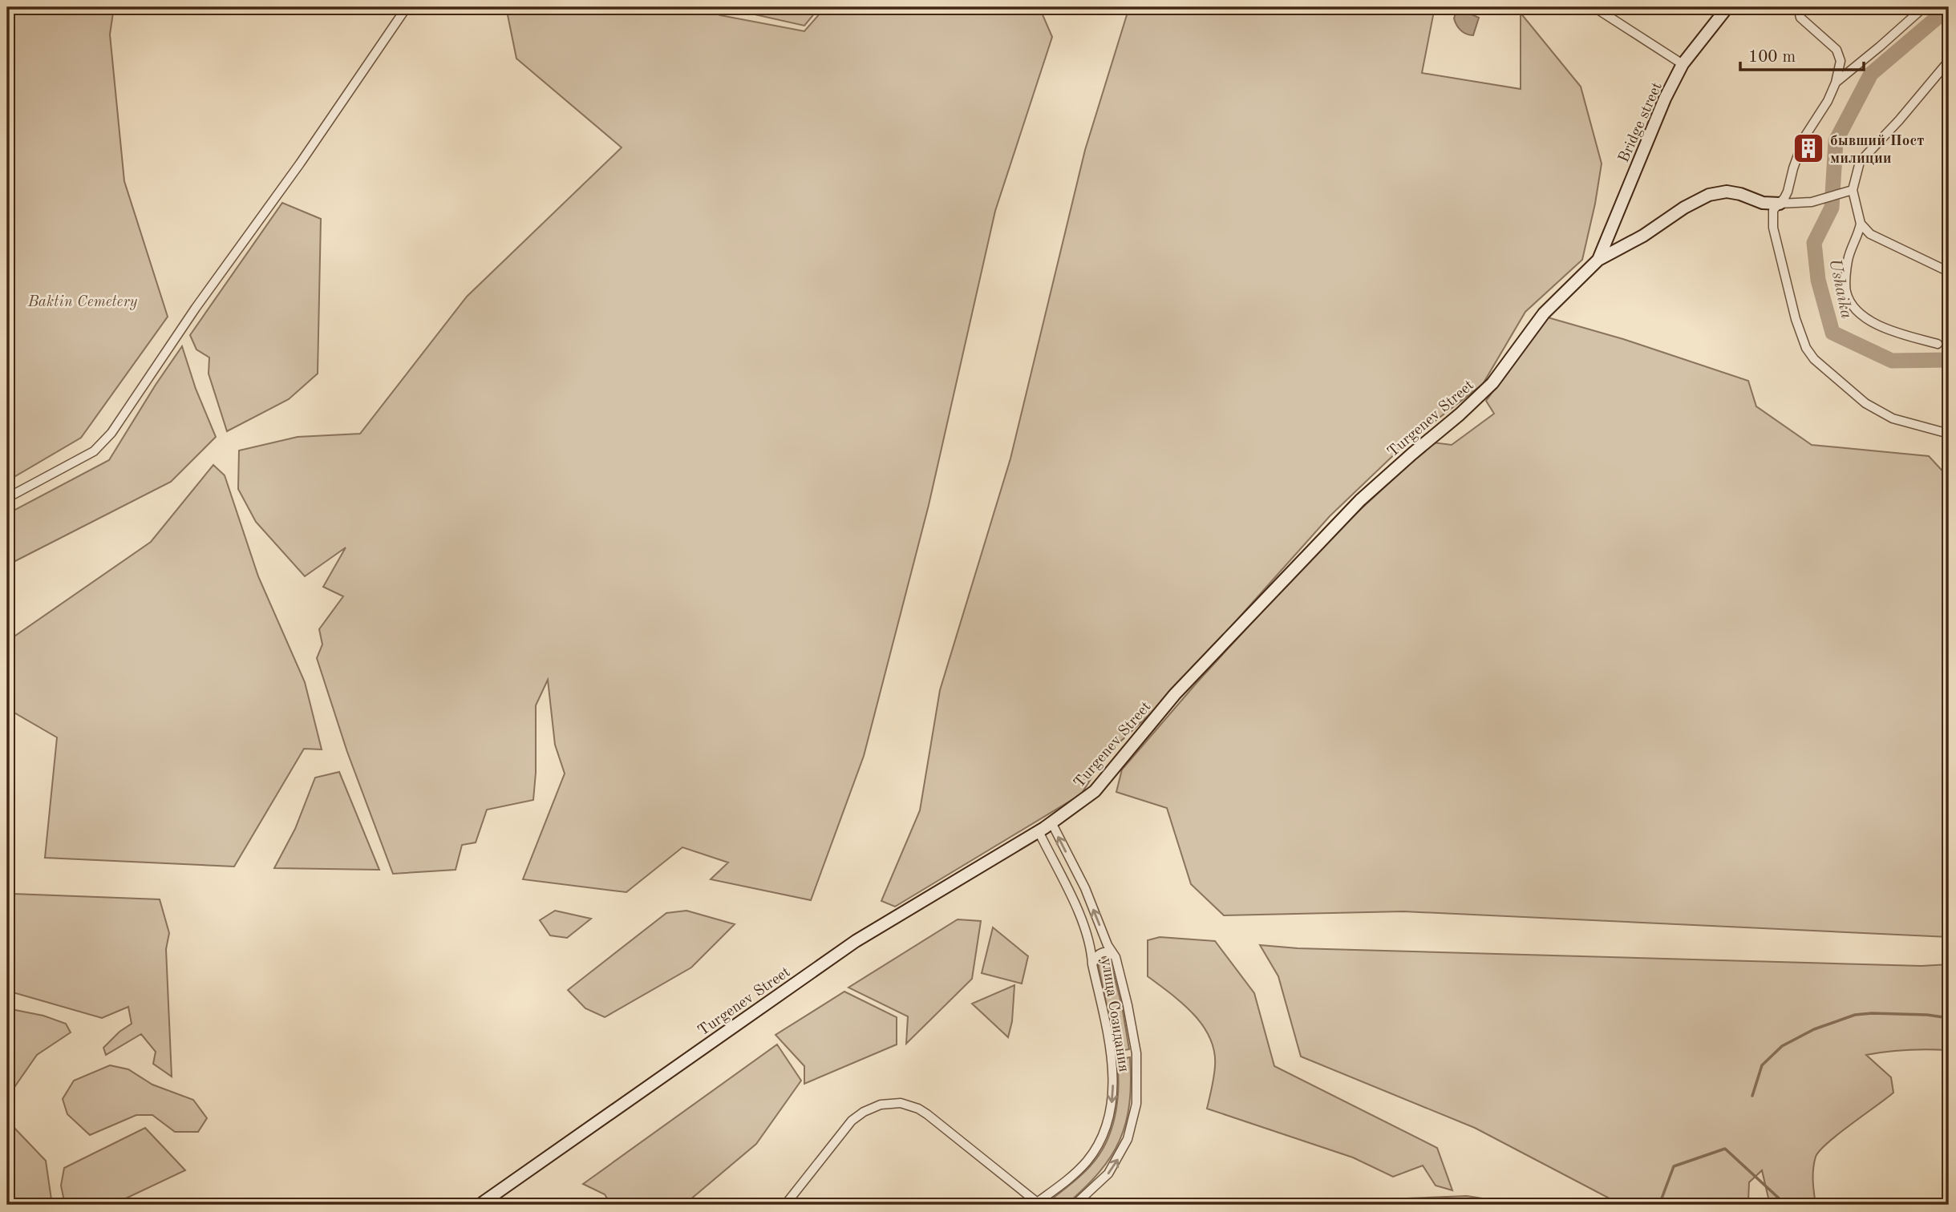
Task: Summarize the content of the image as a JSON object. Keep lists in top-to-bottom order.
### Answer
{
  "streets": {
    "street": ["Bridge street", "Turgenev Street", "улица Созидания"]
  },
  "crossings": [
    ["Bridge street", "Turgenev Street"],
    ["Turgenev Street", "улица Созидания"]
  ],
  "water": ["Ushaika"],
  "parks": ["Baktin Cemetery"],
  "places": {
    "building": ["бывший Пост милиции"]
  },
  "scale_bar": "100 m"
}
